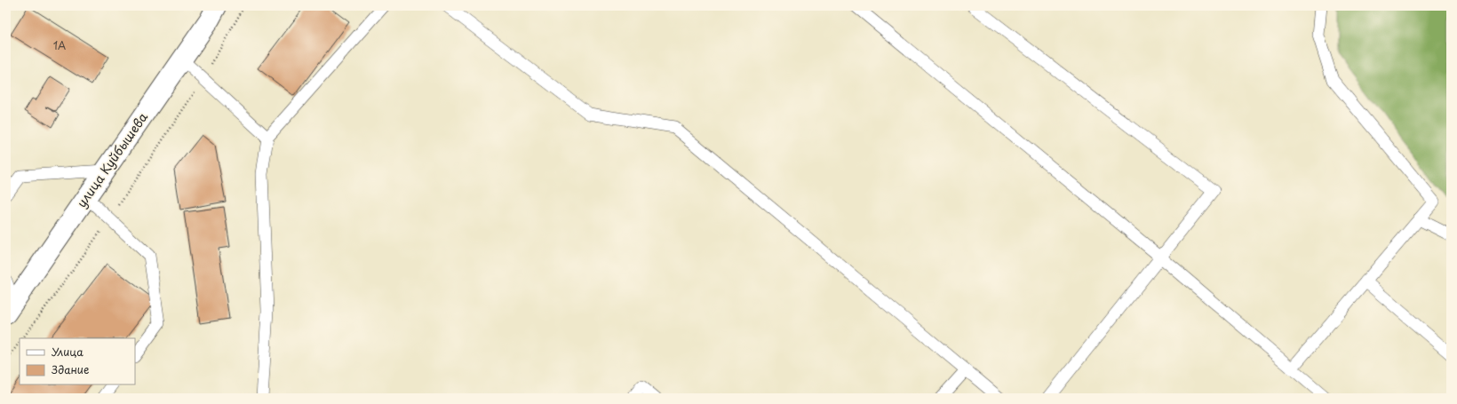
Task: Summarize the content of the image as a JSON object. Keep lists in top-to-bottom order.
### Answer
{
  "streets": {
    "street": ["улица Куйбышева"]
  },
  "house_numbers": ["1А"],
  "legend": ["Улица", "Здание"]
}
